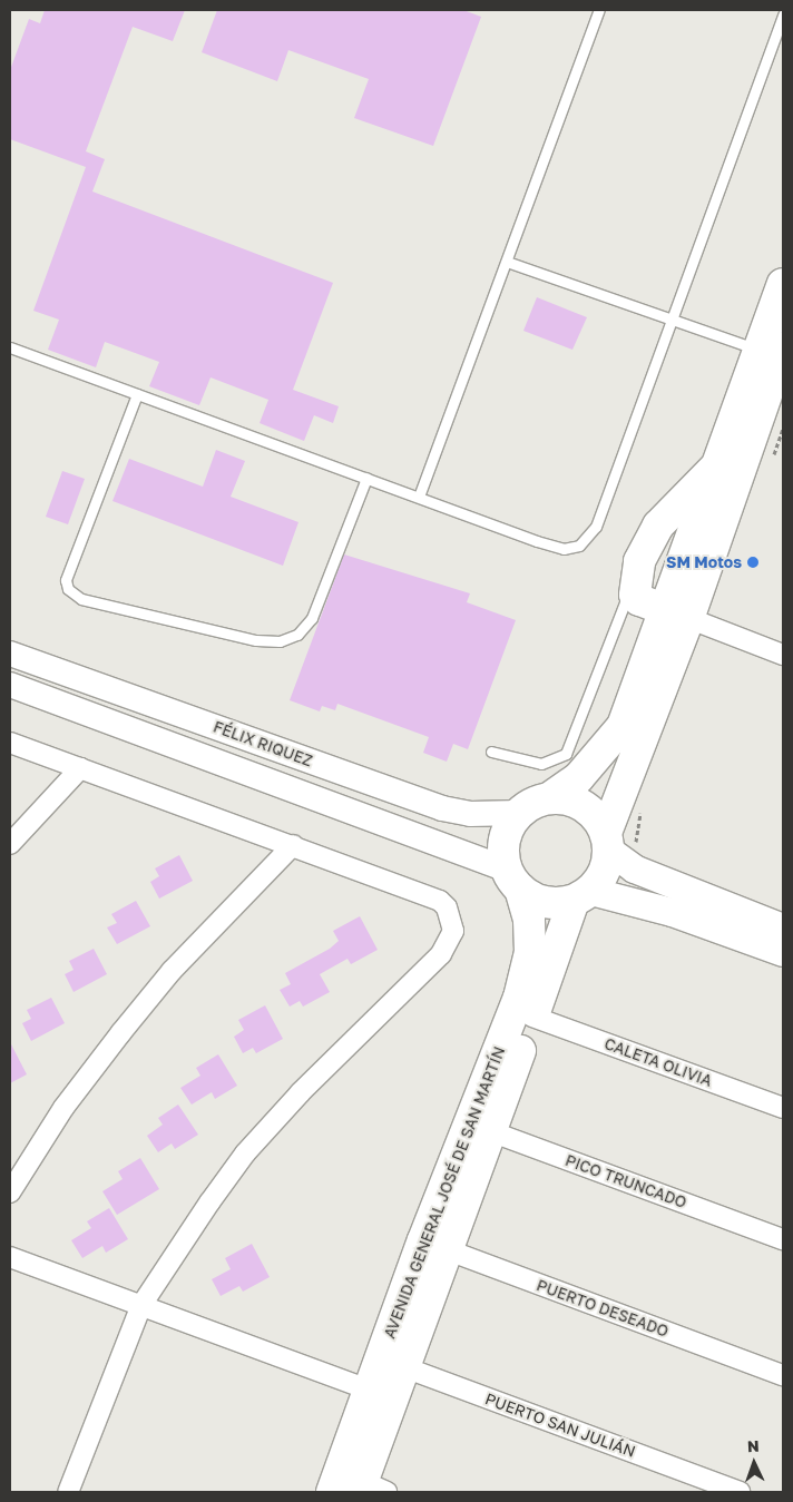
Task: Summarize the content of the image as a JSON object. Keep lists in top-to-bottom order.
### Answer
{
  "streets": {
    "highway": ["AVENIDA GENERAL JOSÉ DE SAN MARTÍN"],
    "street": [
      "FÉLIX RIQUEZ",
      "CALETA OLIVIA",
      "PICO TRUNCADO",
      "PUERTO DESEADO",
      "PUERTO SAN JULIÁN"
    ]
  },
  "crossings": [
    ["FÉLIX RIQUEZ", "AVENIDA GENERAL JOSÉ DE SAN MARTÍN"],
    ["CALETA OLIVIA", "AVENIDA GENERAL JOSÉ DE SAN MARTÍN"],
    ["PICO TRUNCADO", "AVENIDA GENERAL JOSÉ DE SAN MARTÍN"],
    ["AVENIDA GENERAL JOSÉ DE SAN MARTÍN", "PUERTO DESEADO"],
    ["AVENIDA GENERAL JOSÉ DE SAN MARTÍN", "PUERTO SAN JULIÁN"]
  ],
  "places": ["SM Motos"],
  "north": "top"
}
